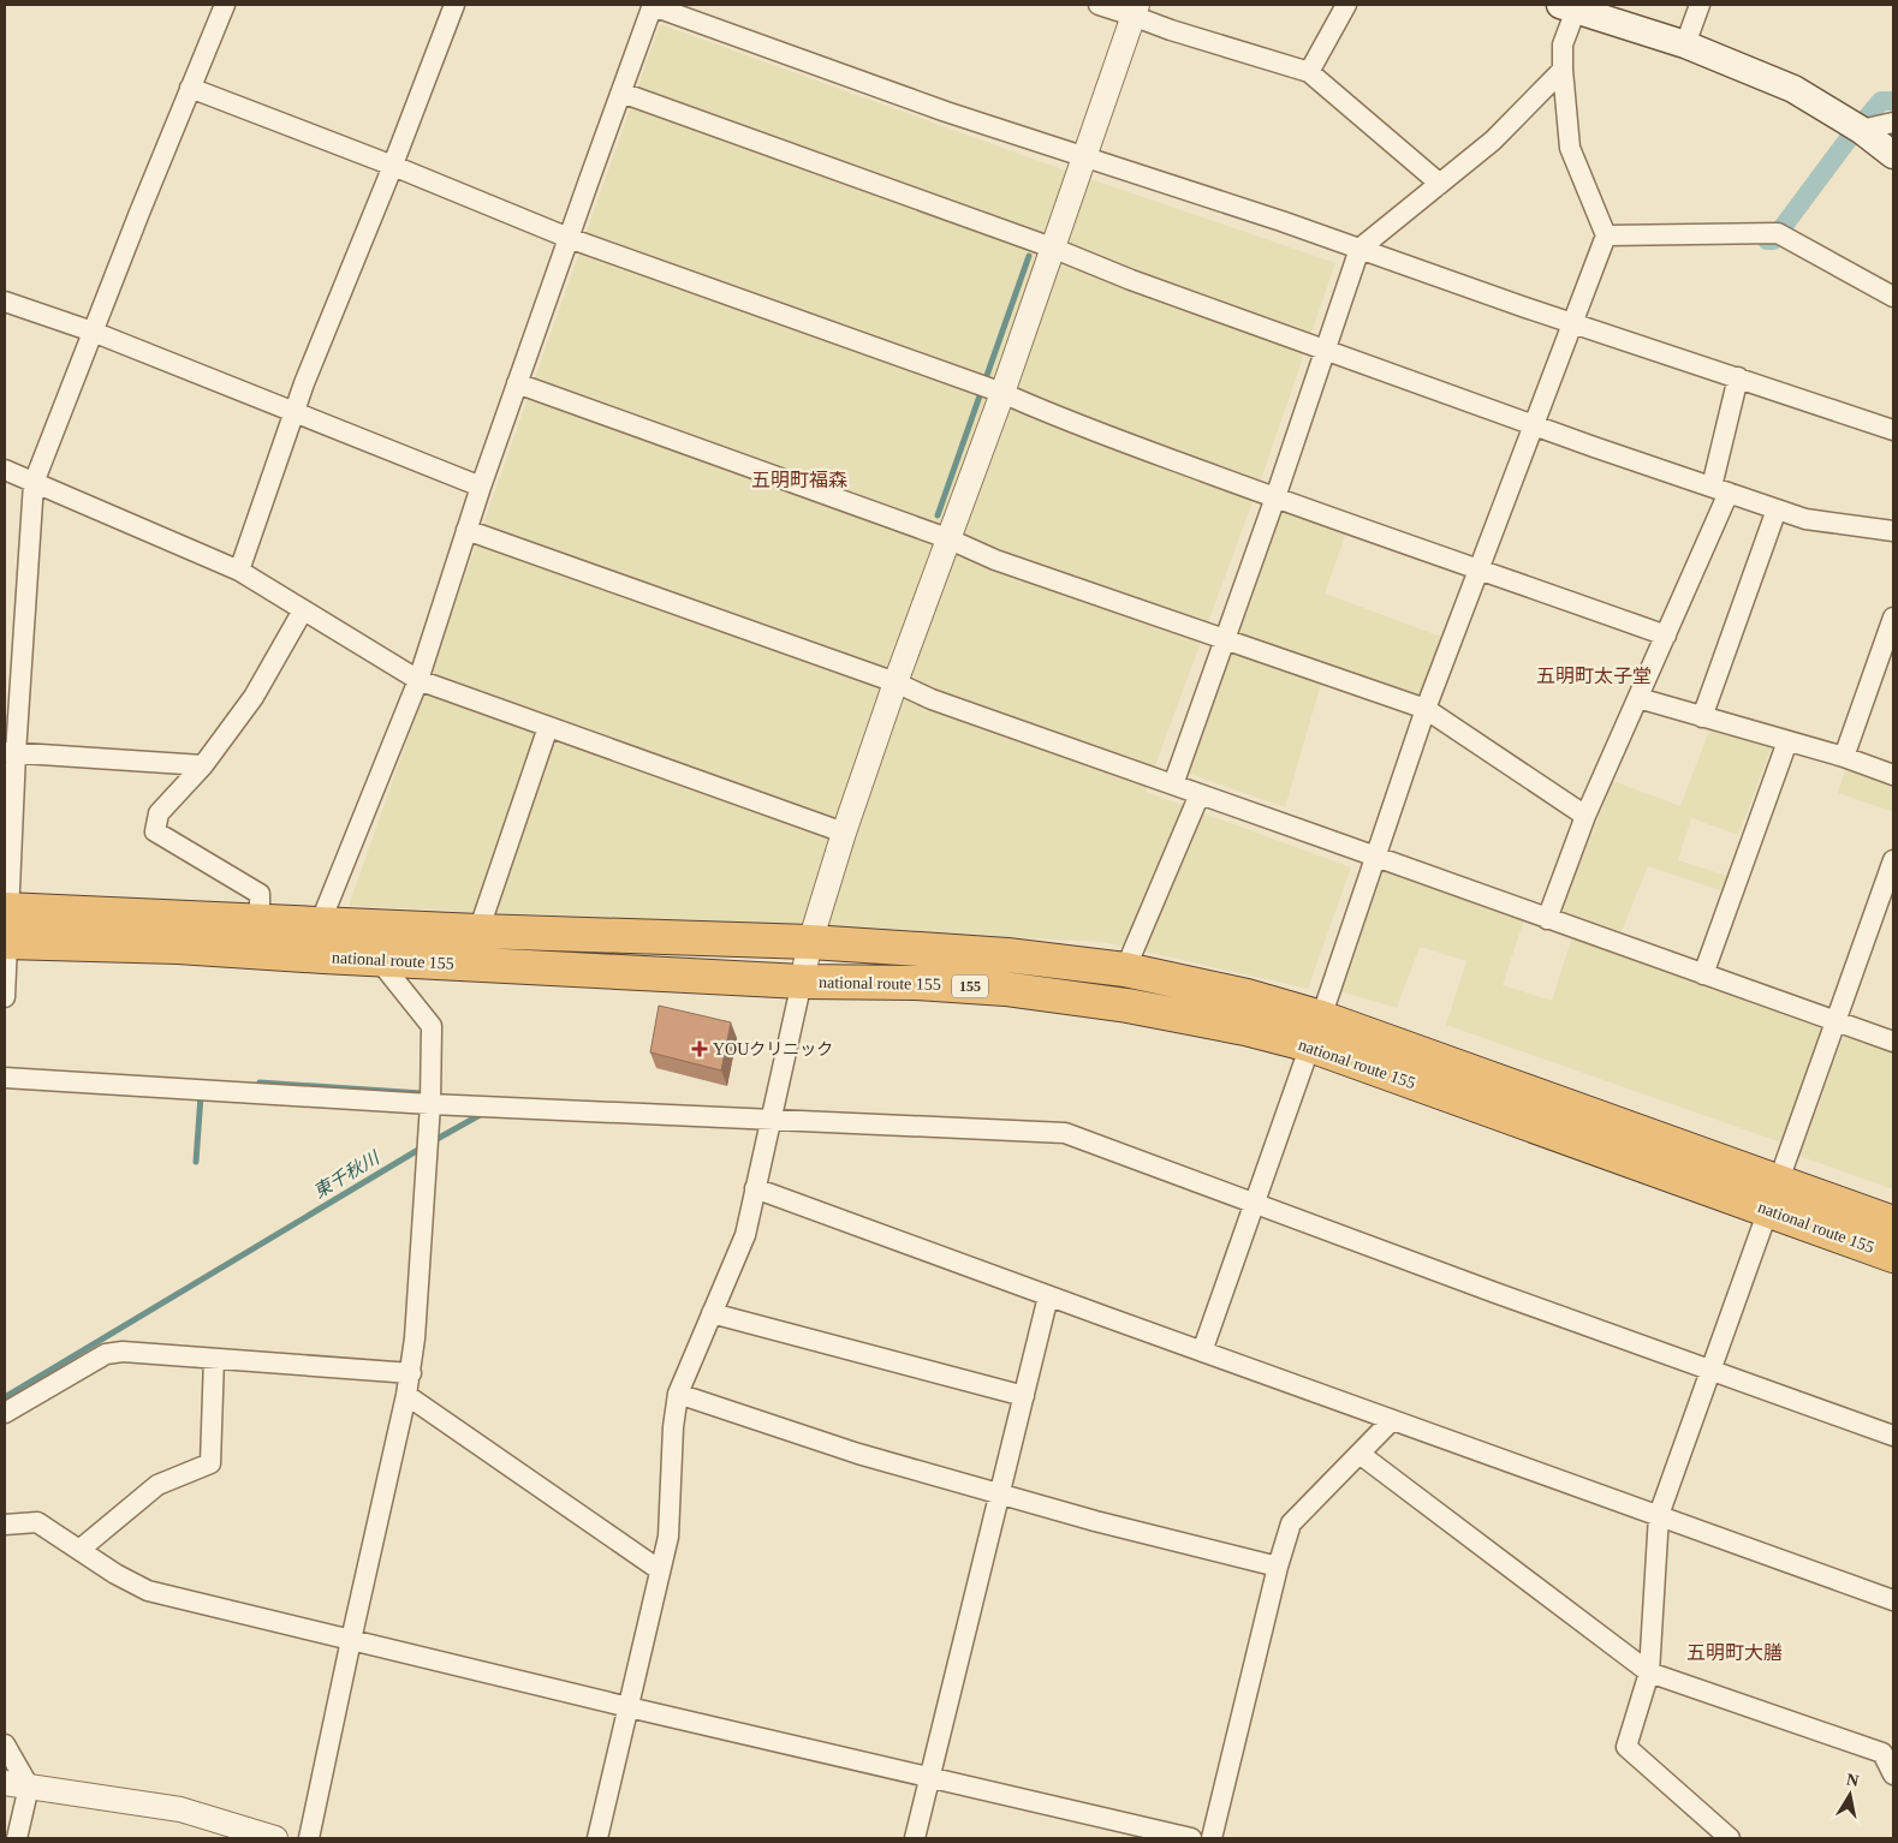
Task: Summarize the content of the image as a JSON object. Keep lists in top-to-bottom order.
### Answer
{
  "streets": {
    "highway": ["national route 155", "155"]
  },
  "districts": ["五明町福森", "五明町太子堂", "五明町大膳"],
  "water": ["東千秋川"],
  "places": {
    "health": ["YOUクリニック"]
  },
  "north": "top"
}
